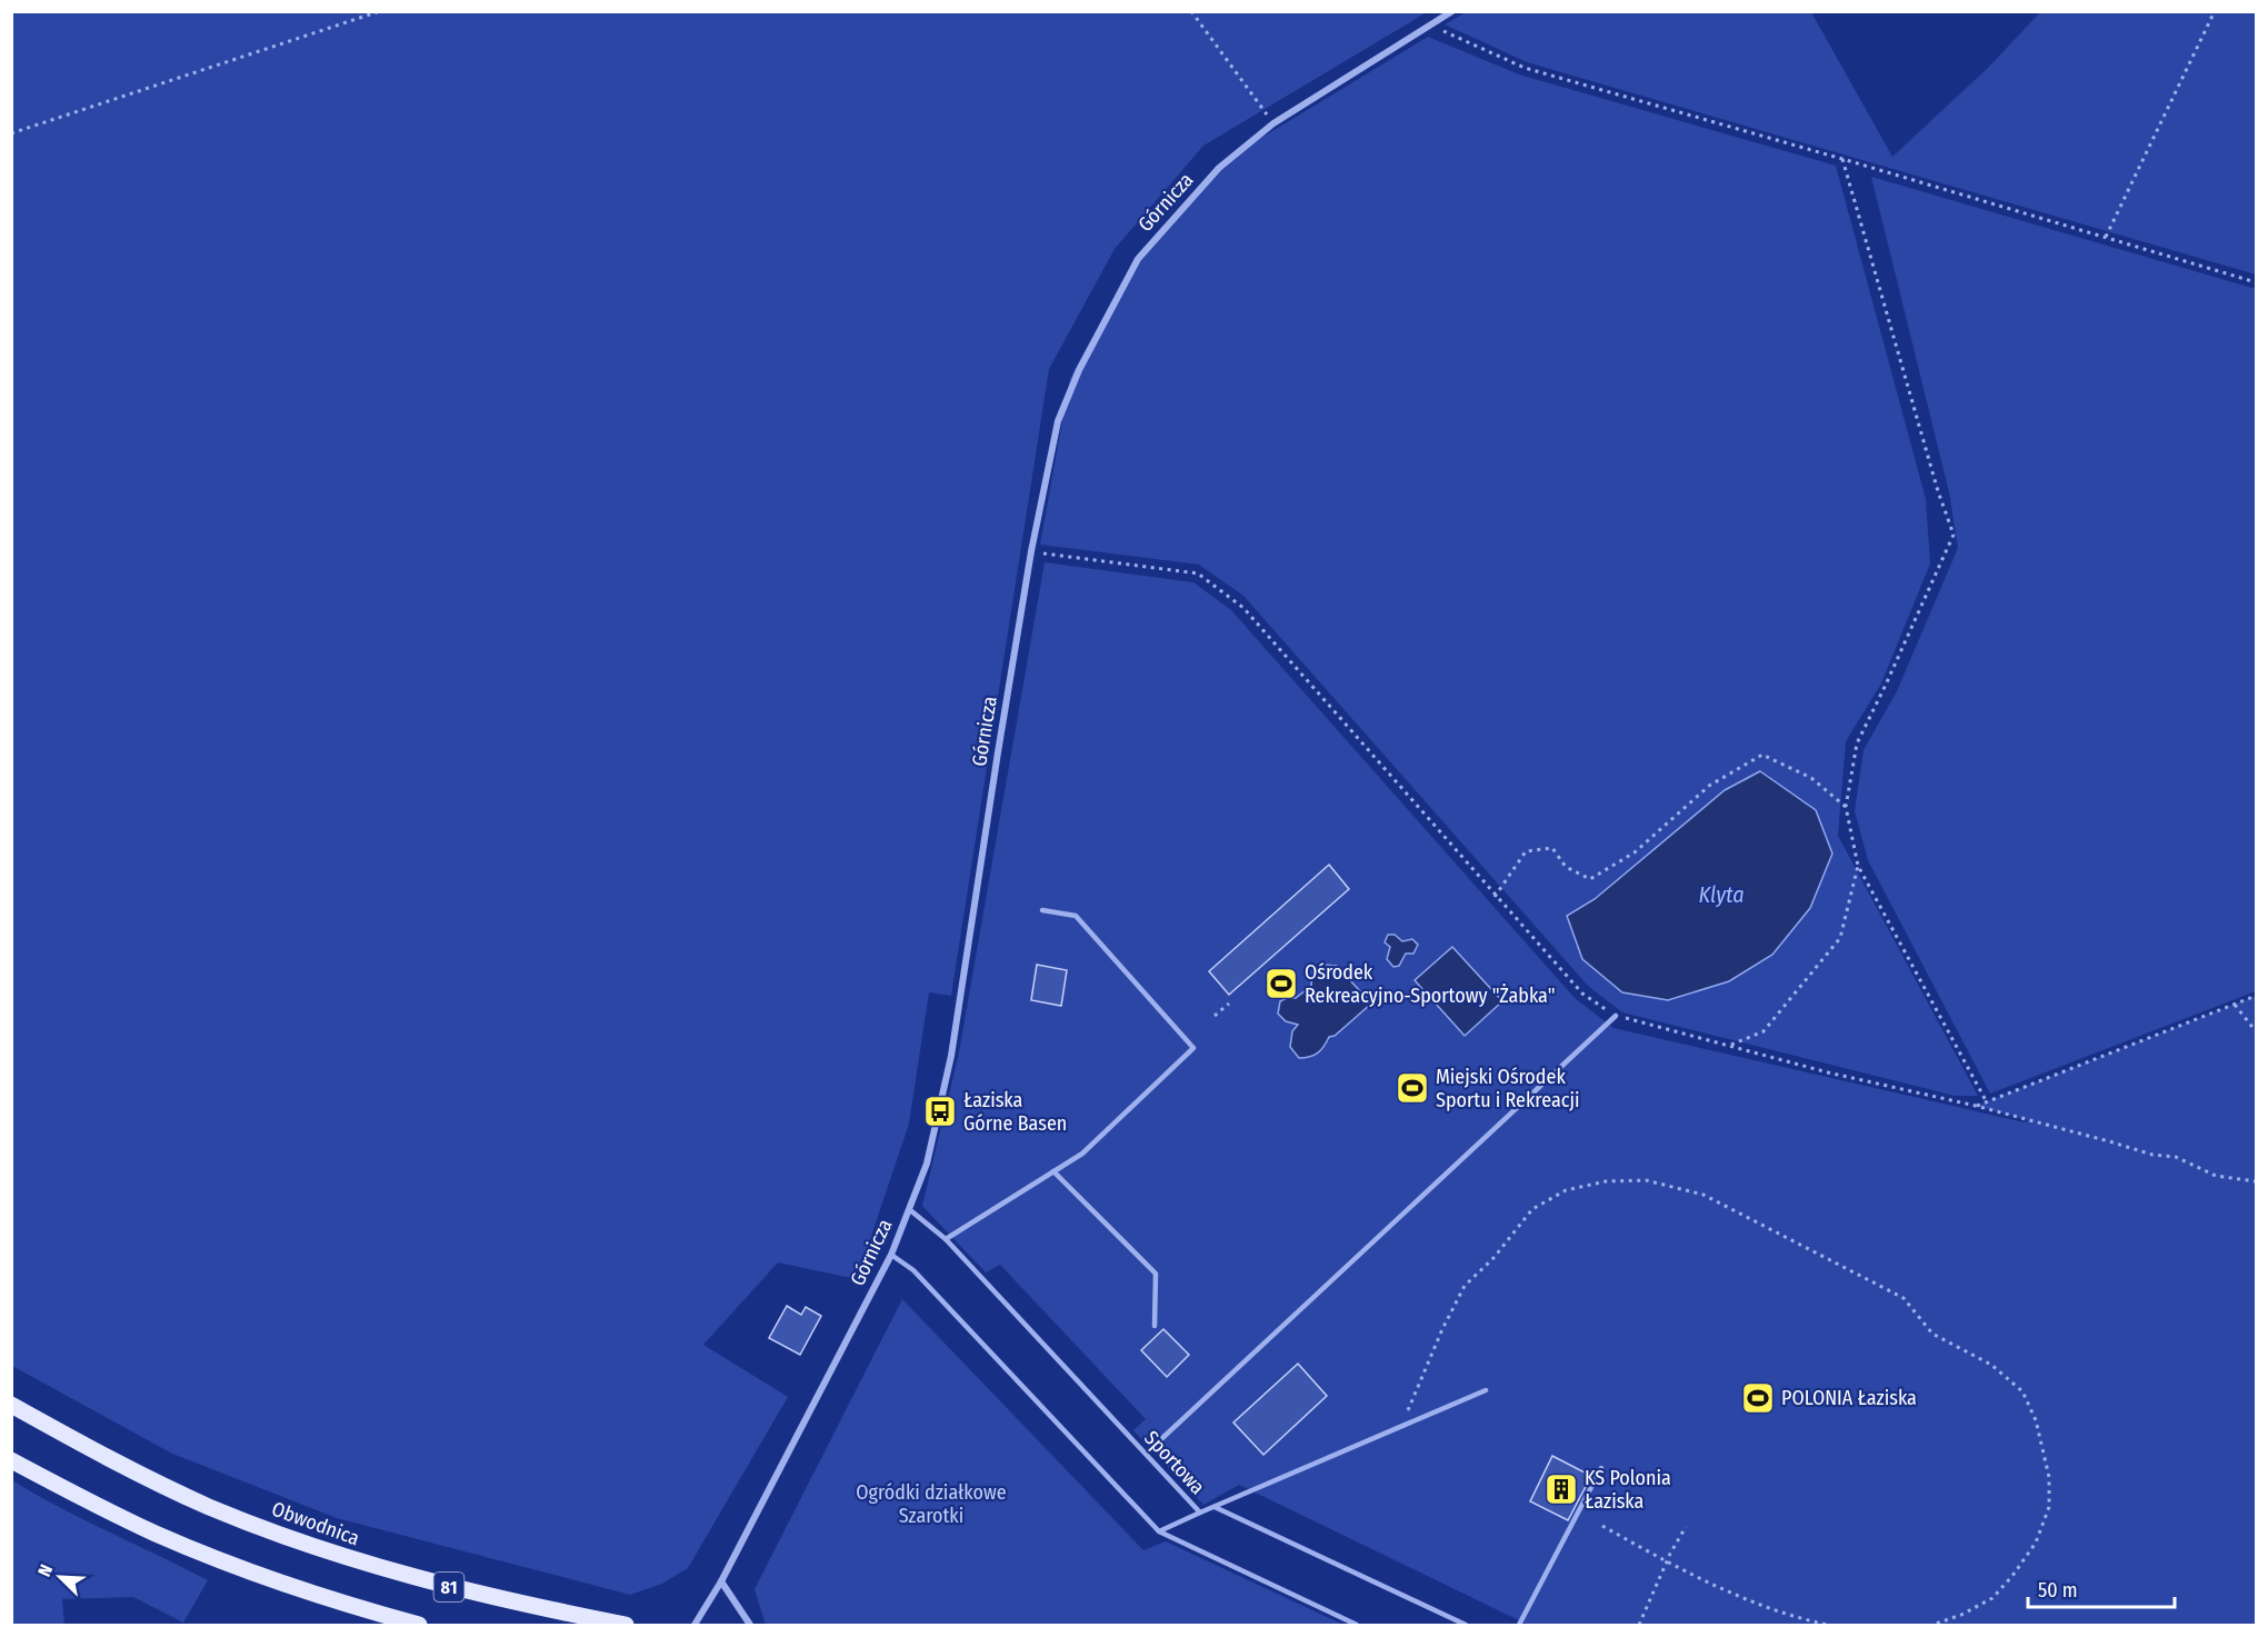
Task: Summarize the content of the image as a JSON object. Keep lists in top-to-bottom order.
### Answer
{
  "streets": {
    "main road": ["Obwodnica", "81"],
    "street": ["Górnicza"],
    "lane": ["Sportowa"]
  },
  "crossings": [
    ["Górnicza", "Sportowa"]
  ],
  "water": ["Klyta"],
  "parks": ["Ogródki działkowe Szarotki"],
  "places": {
    "sports": ["Ośrodek Rekreacyjno-Sportowy \"Żabka\"", "Miejski Ośrodek Sportu i Rekreacji", "POLONIA Łaziska"],
    "bus stop": ["Łaziska Górne Basen"],
    "building": ["KS Polonia Łaziska"]
  },
  "scale_bar": "50 m",
  "north": "top left"
}
